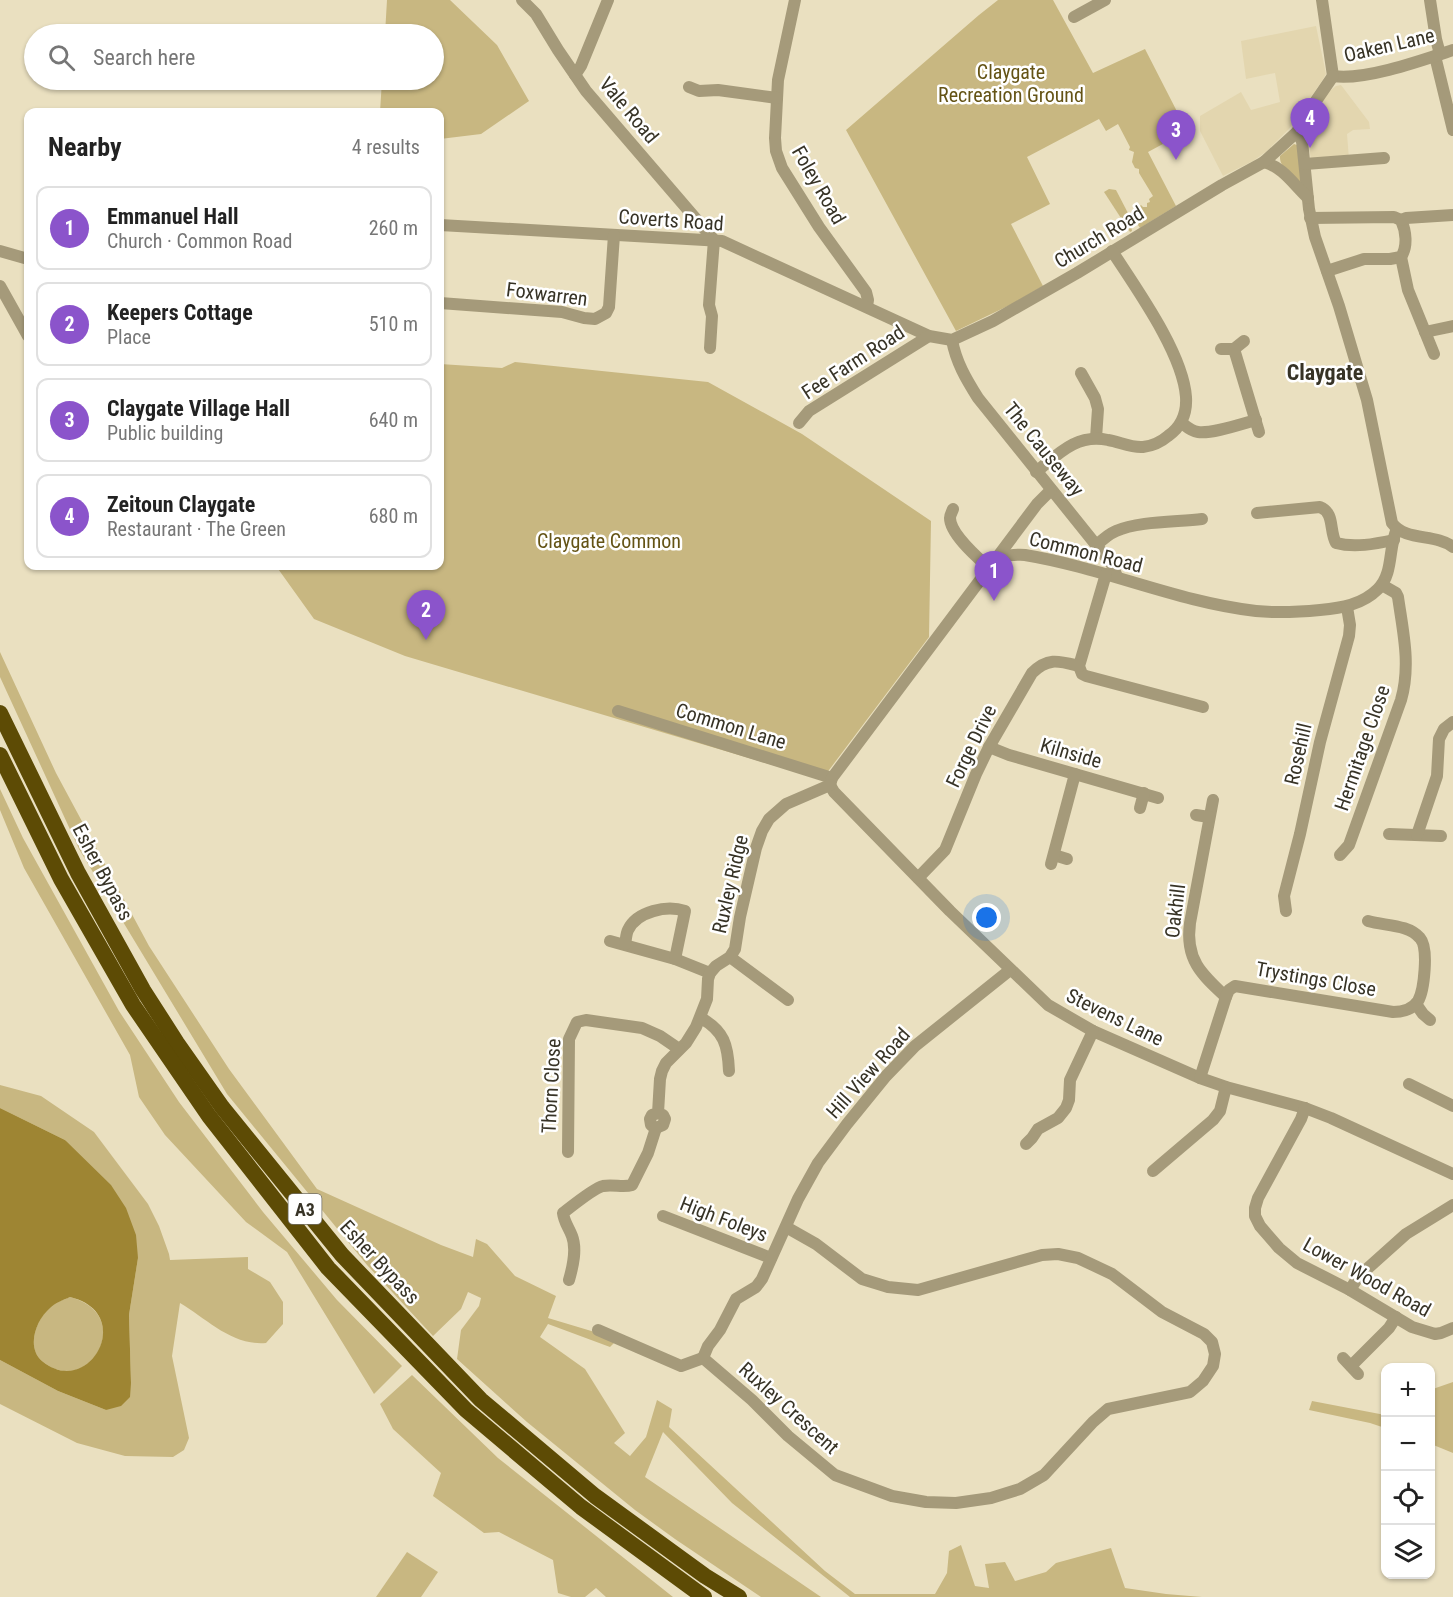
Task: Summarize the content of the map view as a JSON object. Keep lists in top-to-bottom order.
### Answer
{
  "streets": {
    "highway": ["Esher Bypass", "A3"],
    "street": [
      "Oaken Lane",
      "Vale Road",
      "Foley Road",
      "Coverts Road",
      "Church Road",
      "Foxwarren",
      "Fee Farm Road",
      "The Causeway",
      "Common Road",
      "Common Lane",
      "Forge Drive",
      "Hermitage Close",
      "Kilnside",
      "Rosehill",
      "Ruxley Ridge",
      "Oakhill",
      "Trystings Close",
      "Stevens Lane",
      "Hill View Road",
      "Thorn Close",
      "High Foleys",
      "Lower Wood Road",
      "Ruxley Crescent"
    ]
  },
  "crossings": [
    ["Oaken Lane", "Church Road"],
    ["Vale Road", "Coverts Road"],
    ["Foley Road", "Coverts Road"],
    ["Coverts Road", "Church Road"],
    ["Coverts Road", "Foxwarren"],
    ["Coverts Road", "Fee Farm Road"],
    ["Coverts Road", "The Causeway"],
    ["Church Road", "The Causeway"],
    ["The Causeway", "Common Road"],
    ["Common Road", "Hermitage Close"],
    ["Common Road", "Rosehill"],
    ["Common Lane", "Ruxley Ridge"],
    ["Common Lane", "Stevens Lane"],
    ["Forge Drive", "Kilnside"],
    ["Forge Drive", "Stevens Lane"],
    ["Ruxley Ridge", "Stevens Lane"],
    ["Oakhill", "Trystings Close"],
    ["Stevens Lane", "Hill View Road"],
    ["Stevens Lane", "Lower Wood Road"],
    ["Hill View Road", "Ruxley Crescent"]
  ],
  "districts": ["Claygate"],
  "parks": ["Claygate Recreation Ground", "Claygate Common"],
  "page": {
    "search": "Search here",
    "pins": [
      "4",
      "3",
      "1",
      "2"
    ],
    "heading": ["Nearby", "4 results"],
    "list": [
      {
        "mark": "1",
        "name": "Emmanuel Hall",
        "note": "Church · Common Road",
        "value": "260 m"
      },
      {
        "mark": "2",
        "name": "Keepers Cottage",
        "note": "Place",
        "value": "510 m"
      },
      {
        "mark": "3",
        "name": "Claygate Village Hall",
        "note": "Public building",
        "value": "640 m"
      },
      {
        "mark": "4",
        "name": "Zeitoun Claygate",
        "note": "Restaurant · The Green",
        "value": "680 m"
      }
    ],
    "map_buttons": ["+", "−"]
  }
}
